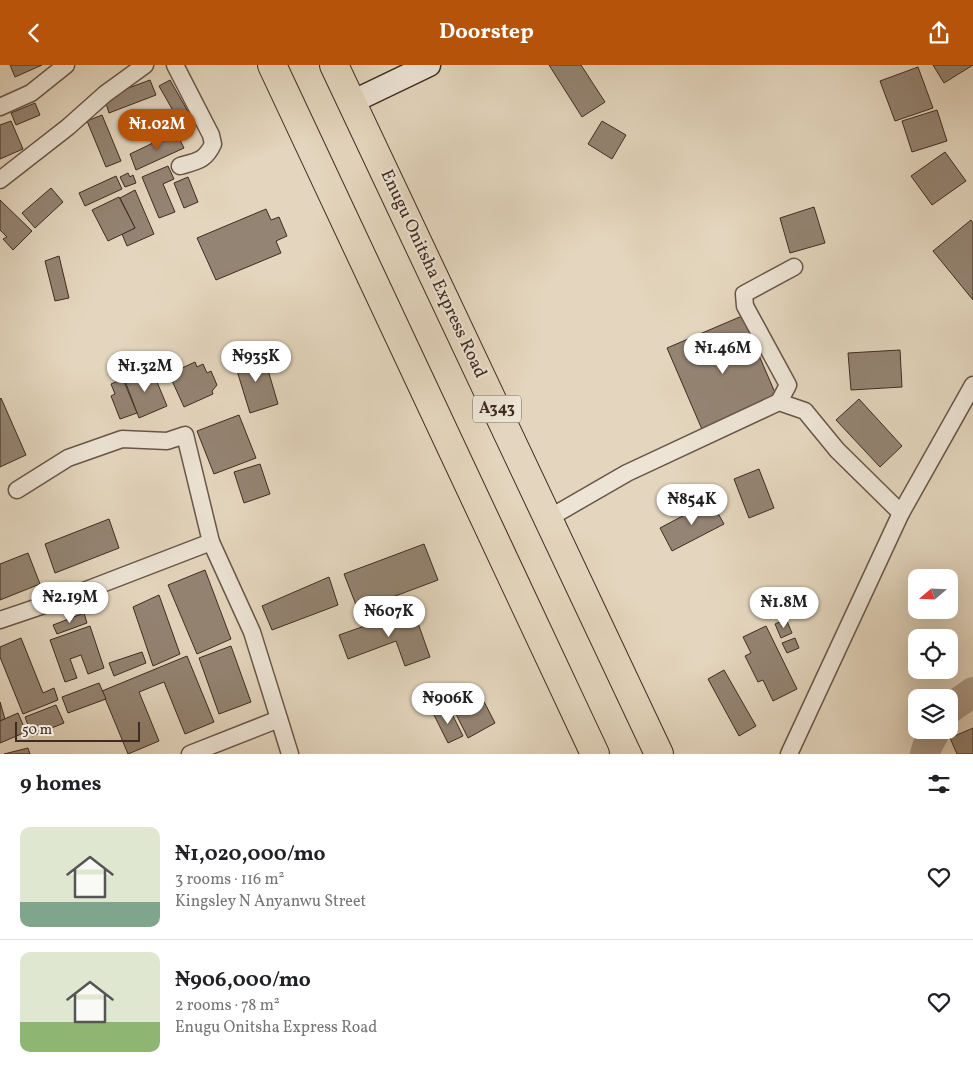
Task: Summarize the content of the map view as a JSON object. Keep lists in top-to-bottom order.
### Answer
{
  "streets": {
    "highway": ["Enugu Onitsha Express Road", "A343"]
  },
  "scale_bar": "50 m",
  "north": "left",
  "page": {
    "header": "Doorstep",
    "price": [
      "₦1.02M",
      "₦1.46M",
      "₦935K",
      "₦1.32M",
      "₦854K",
      "₦2.19M",
      "₦1.8M",
      "₦607K",
      "₦906K"
    ],
    "scale": "50 m",
    "heading": "9 homes",
    "list": [
      {
        "name": "₦1,020,000/mo",
        "note": "3 rooms · 116 m² · Kingsley N Anyanwu Street"
      },
      {
        "name": "₦906,000/mo",
        "note": "2 rooms · 78 m² · Enugu Onitsha Express Road"
      }
    ]
  }
}
